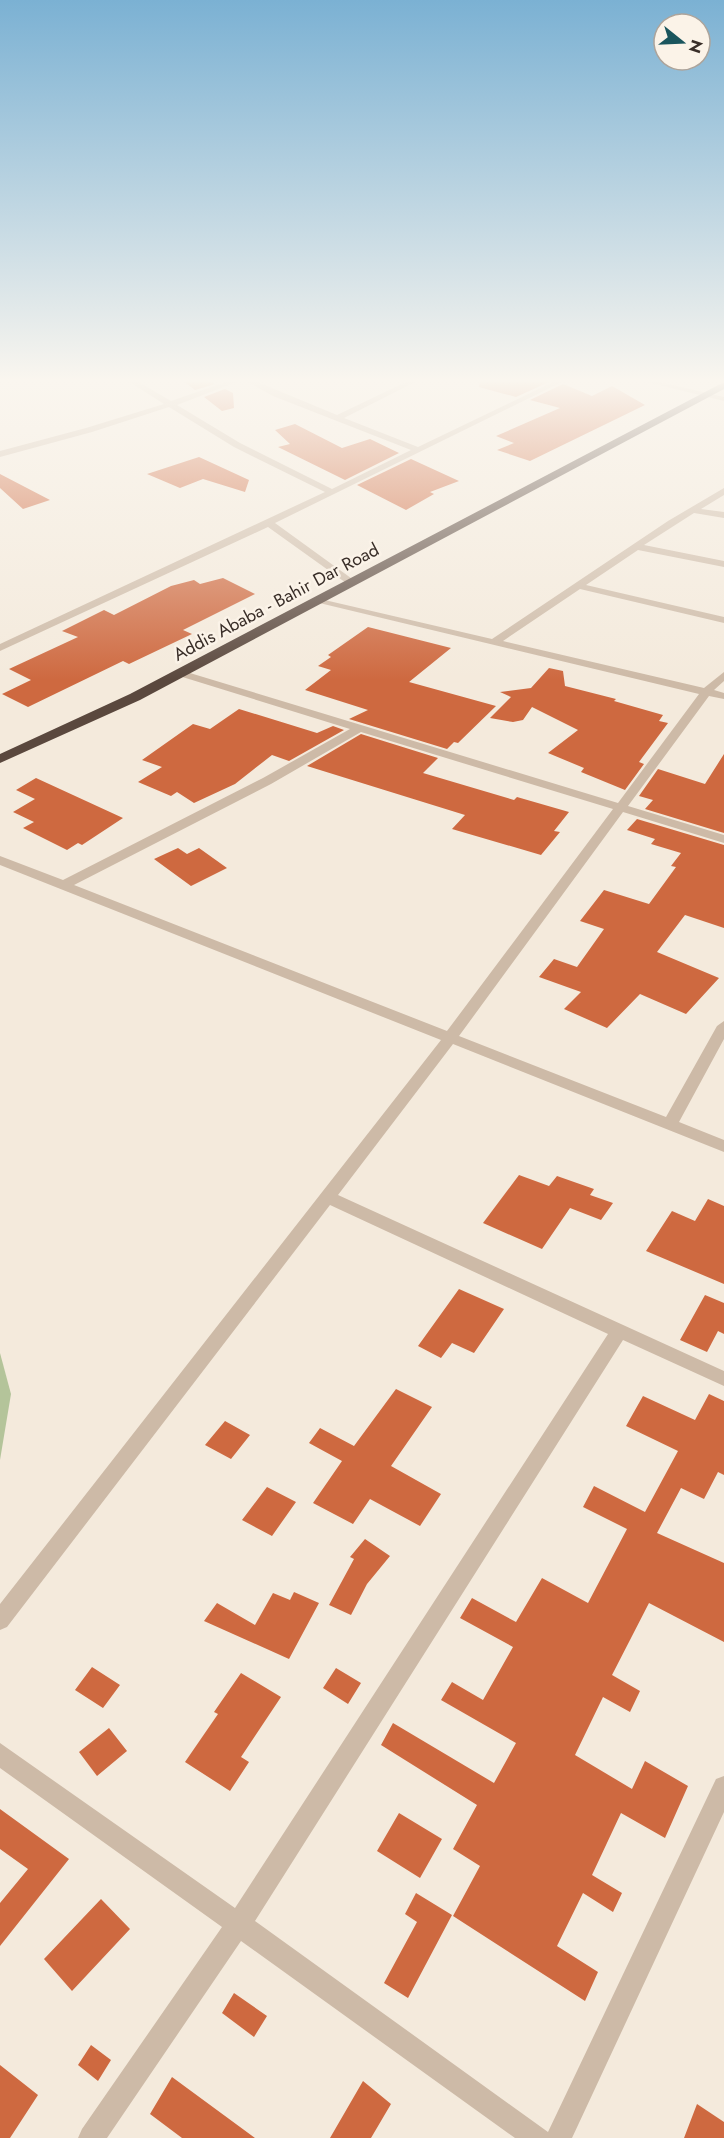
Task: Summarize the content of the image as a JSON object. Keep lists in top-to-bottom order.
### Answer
{
  "streets": {
    "highway": ["Addis Ababa - Bahir Dar Road"]
  },
  "north": "right"
}
